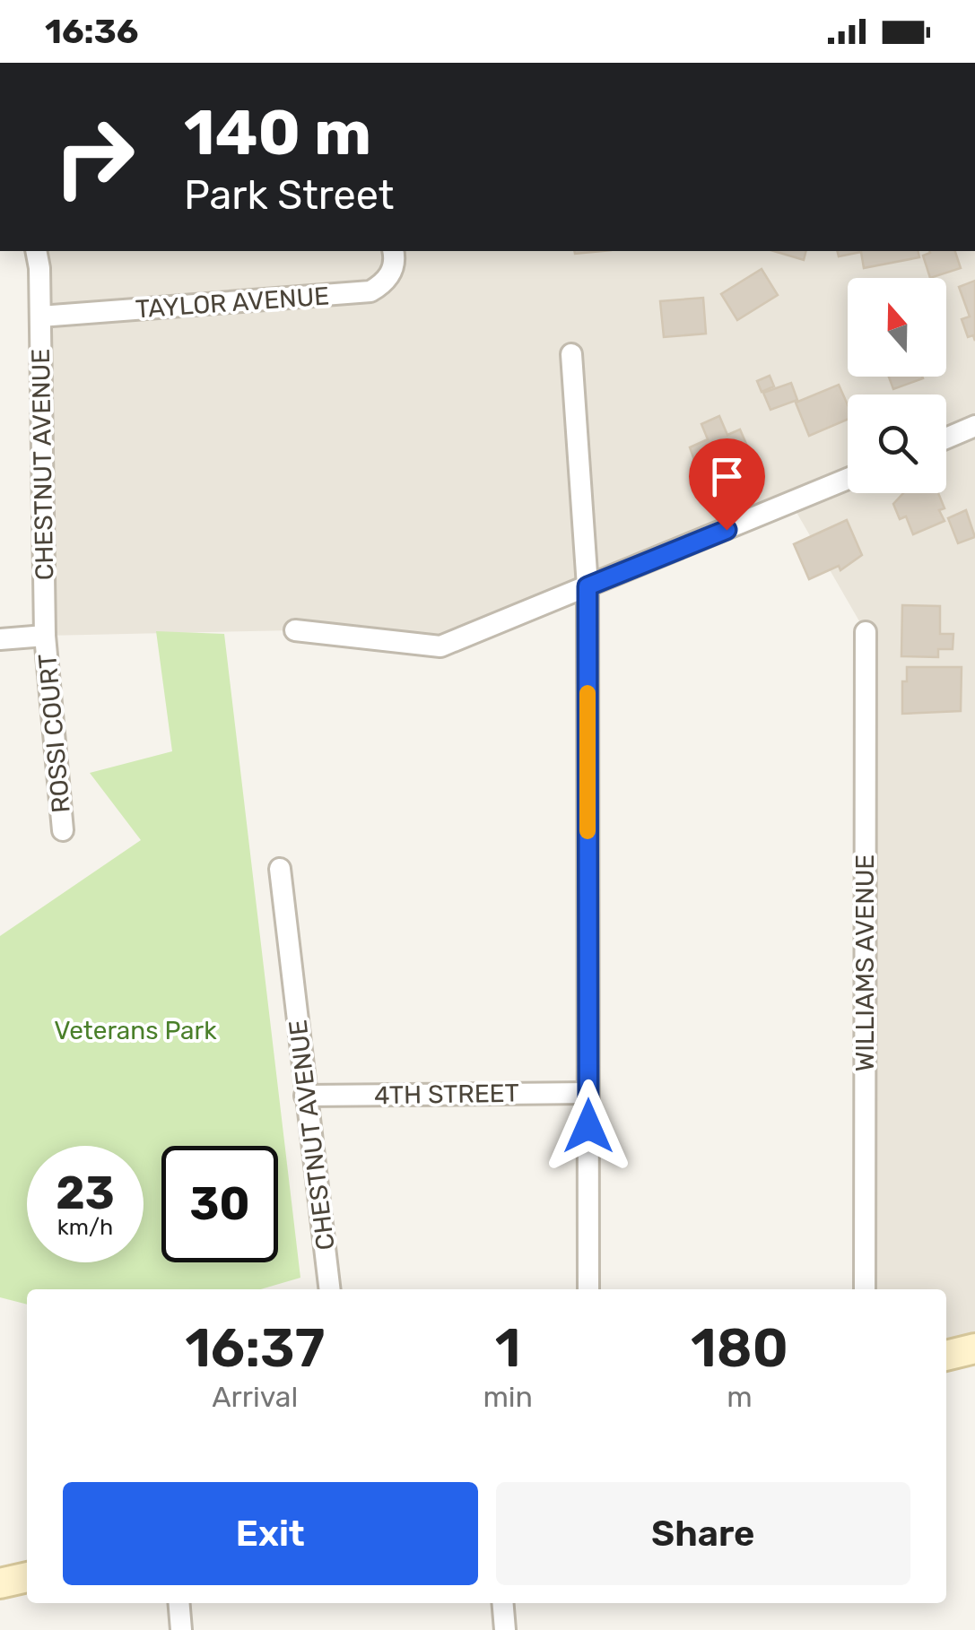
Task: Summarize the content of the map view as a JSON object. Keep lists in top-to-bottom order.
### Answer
{
  "streets": {
    "street": [
      "TAYLOR AVENUE",
      "CHESTNUT AVENUE",
      "ROSSI COURT",
      "WILLIAMS AVENUE",
      "4TH STREET"
    ]
  },
  "crossings": [
    ["TAYLOR AVENUE", "CHESTNUT AVENUE"],
    ["CHESTNUT AVENUE", "ROSSI COURT"],
    ["CHESTNUT AVENUE", "4TH STREET"]
  ],
  "parks": ["Veterans Park"],
  "north": "top",
  "page": {
    "status": "16:36",
    "turn": ["140 m", "Park Street"],
    "speed": "23 km/h",
    "limit": "30",
    "eta": [
      "16:37",
      "Arrival",
      "1",
      "min",
      "180",
      "m"
    ],
    "buttons": ["Exit", "Share"]
  }
}
